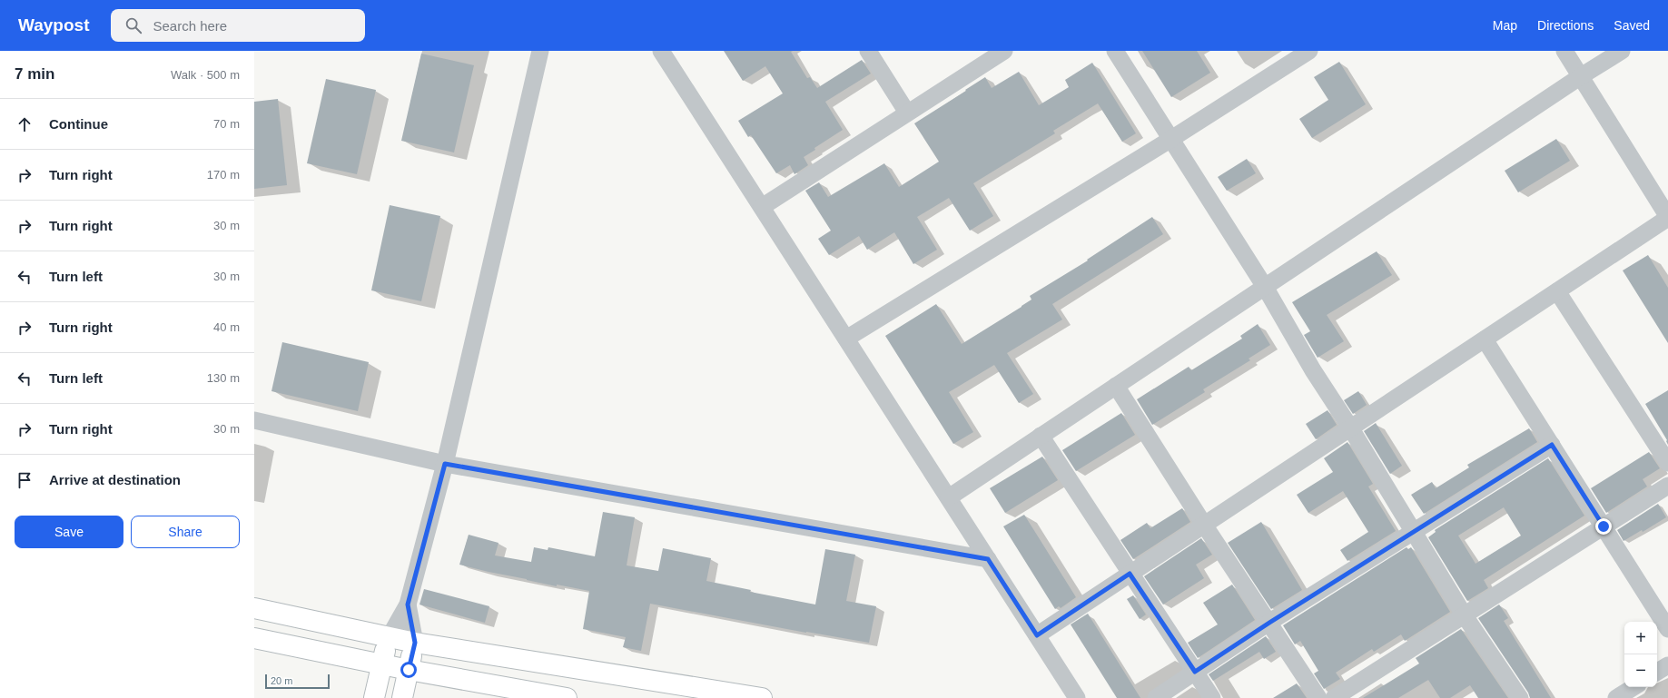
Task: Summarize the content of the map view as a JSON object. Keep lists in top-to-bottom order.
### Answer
{
  "scale_bar": "20 m",
  "page": {
    "header": "Waypost",
    "search": "Search here",
    "nav": ["Map", "Directions", "Saved"],
    "heading": ["7 min", "Walk · 500 m"],
    "list": [
      ["Continue", "70 m"],
      ["Turn right", "170 m"],
      ["Turn right", "30 m"],
      ["Turn left", "30 m"],
      ["Turn right", "40 m"],
      ["Turn left", "130 m"],
      ["Turn right", "30 m"],
      "Arrive at destination"
    ],
    "buttons": ["Save", "Share"],
    "map_buttons": ["+", "−"],
    "scale": "20 m"
  }
}
